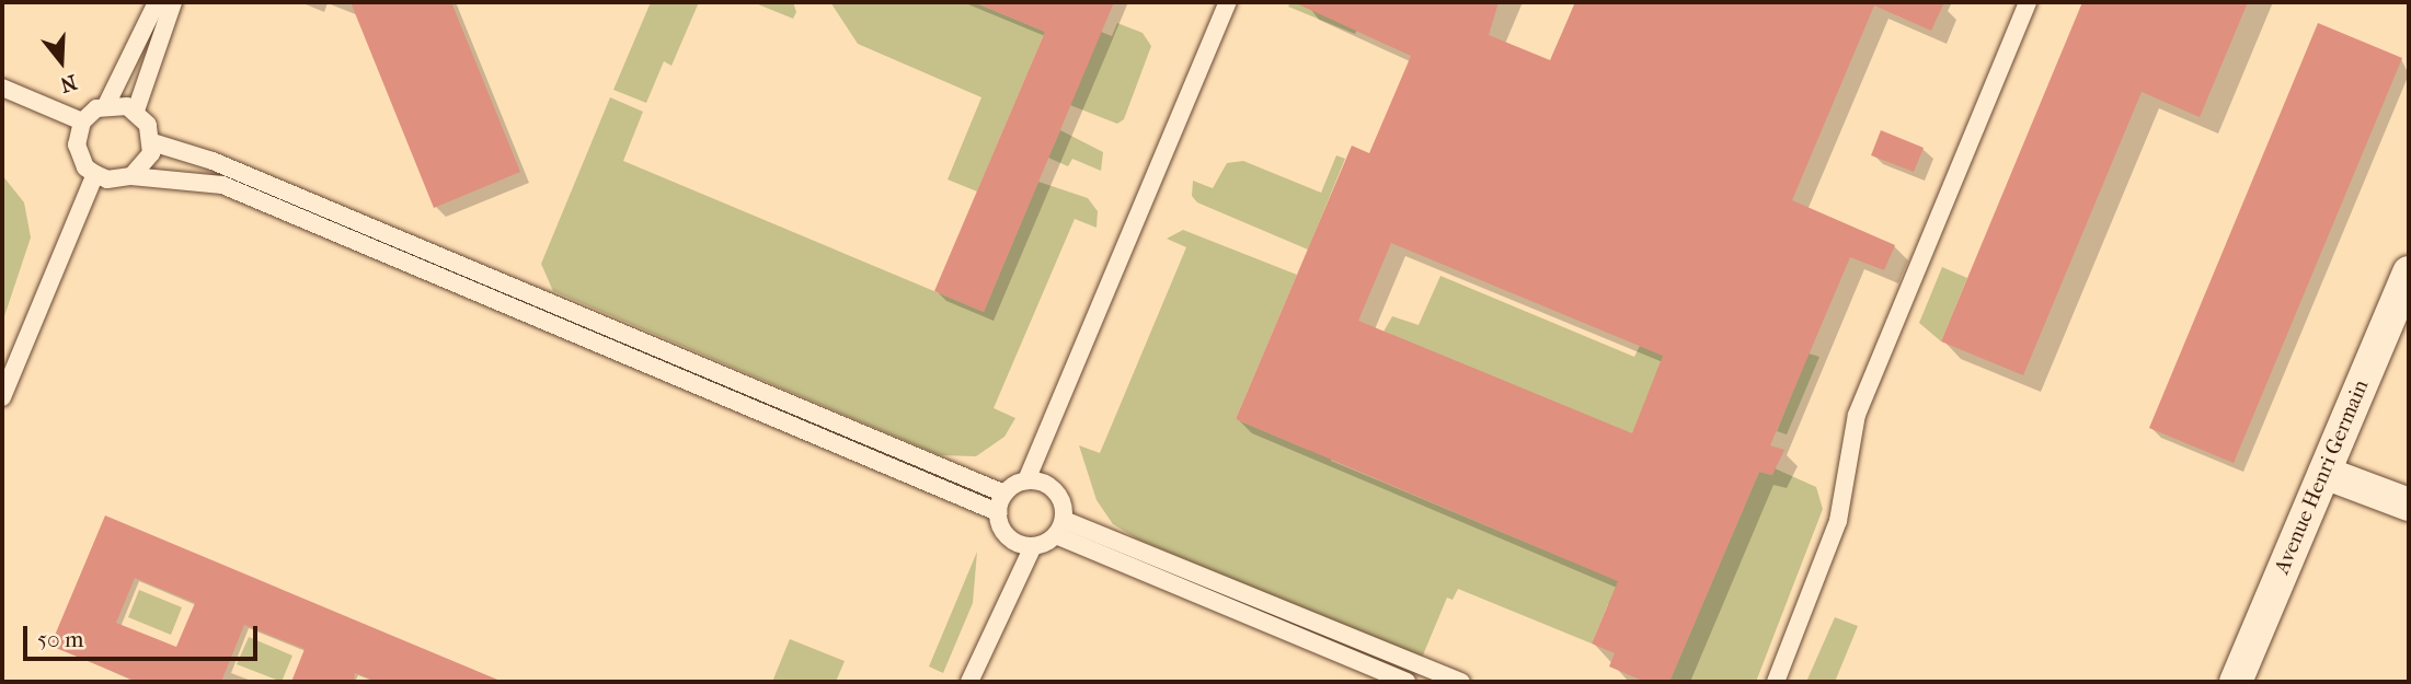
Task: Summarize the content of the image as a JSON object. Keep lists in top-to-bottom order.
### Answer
{
  "streets": {
    "street": ["Avenue Henri Germain"]
  },
  "scale_bar": "50 m",
  "north": "bottom"
}
